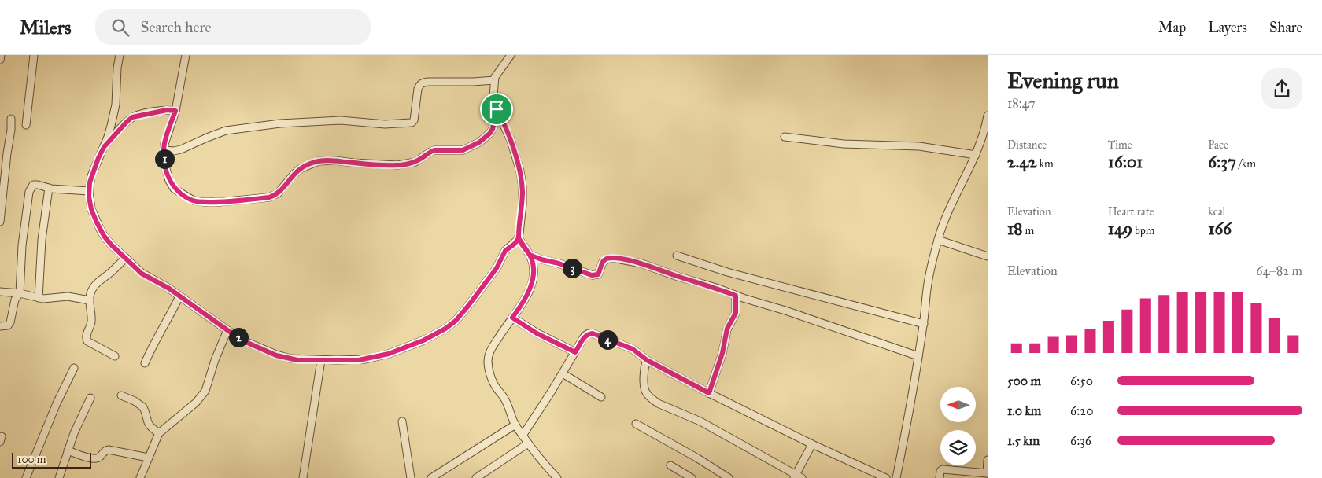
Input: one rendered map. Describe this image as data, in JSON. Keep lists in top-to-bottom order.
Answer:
{
  "scale_bar": "100 m",
  "north": "left",
  "page": {
    "header": "Milers",
    "search": "Search here",
    "nav": ["Map", "Layers", "Share"],
    "heading": ["Evening run", "18:47"],
    "stats": [
      ["Distance", "2.42 km"],
      ["Time", "16:01"],
      ["Pace", "6:37 /km"],
      ["Elevation", "18 m"],
      ["Heart rate", "149 bpm"],
      ["kcal", "166"]
    ],
    "pins": [
      "1",
      "3",
      "2",
      "4"
    ],
    "chart": ["Elevation", "64–82 m"],
    "list": [
      {
        "name": "500 m",
        "note": "6:50"
      },
      {
        "name": "1.0 km",
        "note": "6:20"
      },
      {
        "name": "1.5 km",
        "note": "6:36"
      }
    ],
    "scale": "100 m"
  }
}
